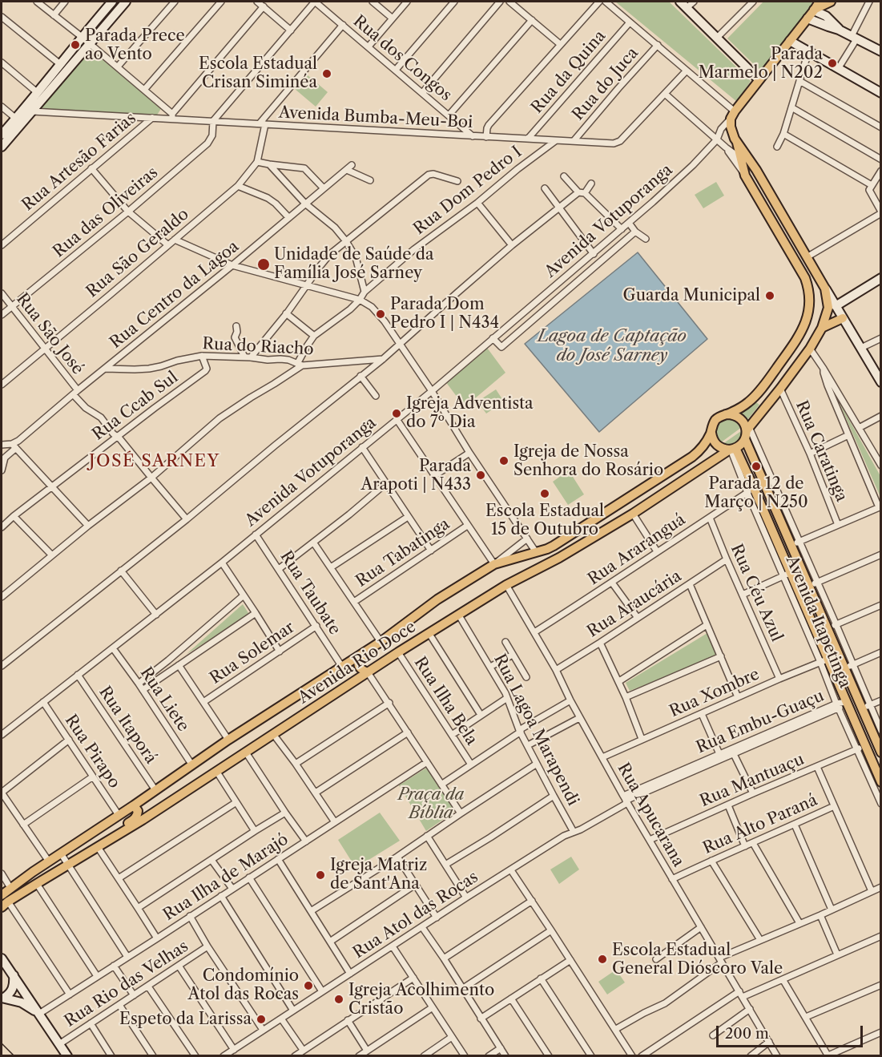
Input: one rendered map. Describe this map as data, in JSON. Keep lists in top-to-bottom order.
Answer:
{
  "streets": {
    "main road": ["Avenida Itapetinga", "Avenida Rio Doce"],
    "street": [
      "Rua dos Congos",
      "Rua da Quina",
      "Rua do Juca",
      "Avenida Bumba-Meu-Boi",
      "Rua Artesão Farias",
      "Rua Dom Pedro I",
      "Rua das Oliveiras",
      "Avenida Votuporanga",
      "Rua São Geraldo",
      "Rua Centro da Lagoa",
      "Rua São José",
      "Rua do Riacho",
      "Rua Ccab Sul",
      "Rua Caratinga",
      "Rua Araranguá",
      "Rua Tabatinga",
      "Rua Taubate",
      "Rua Céu Azul",
      "Rua Araucária",
      "Rua Solemar",
      "Rua Xombre",
      "Rua Liete",
      "Rua Ilha Bela",
      "Rua Embu-Guaçu",
      "Rua Itaporá",
      "Rua Lagoa Marapendi",
      "Rua Pirapo",
      "Rua Mantuaçu",
      "Rua Apucarana",
      "Rua Alto Paraná",
      "Rua Ilha de Marajó",
      "Rua Atol das Rocas",
      "Rua Rio das Velhas"
    ]
  },
  "crossings": [
    ["Rua dos Congos", "Avenida Bumba-Meu-Boi"],
    ["Rua da Quina", "Avenida Bumba-Meu-Boi"],
    ["Rua do Juca", "Avenida Bumba-Meu-Boi"],
    ["Avenida Bumba-Meu-Boi", "Rua Artesão Farias"],
    ["Avenida Bumba-Meu-Boi", "Rua Dom Pedro I"],
    ["Avenida Bumba-Meu-Boi", "Rua das Oliveiras"],
    ["Avenida Bumba-Meu-Boi", "Rua São Geraldo"],
    ["Avenida Bumba-Meu-Boi", "Avenida Rio Doce"],
    ["Rua Dom Pedro I", "Rua São José"],
    ["Rua Dom Pedro I", "Rua do Riacho"],
    ["Rua das Oliveiras", "Rua São José"],
    ["Avenida Votuporanga", "Rua Taubate"],
    ["Avenida Votuporanga", "Avenida Rio Doce"],
    ["Avenida Votuporanga", "Rua Liete"],
    ["Avenida Votuporanga", "Rua Itaporá"],
    ["Avenida Votuporanga", "Rua Pirapo"],
    ["Rua São Geraldo", "Rua São José"],
    ["Rua Centro da Lagoa", "Rua São José"],
    ["Rua Centro da Lagoa", "Rua do Riacho"],
    ["Rua São José", "Rua Ccab Sul"],
    ["Rua do Riacho", "Rua Ccab Sul"],
    ["Rua Caratinga", "Avenida Rio Doce"],
    ["Rua Araranguá", "Rua Céu Azul"],
    ["Rua Araranguá", "Avenida Itapetinga"],
    ["Rua Araranguá", "Rua Apucarana"],
    ["Rua Taubate", "Rua Solemar"],
    ["Rua Taubate", "Avenida Rio Doce"],
    ["Rua Céu Azul", "Rua Araucária"],
    ["Rua Céu Azul", "Rua Xombre"],
    ["Rua Araucária", "Rua Apucarana"],
    ["Avenida Itapetinga", "Avenida Rio Doce"],
    ["Avenida Itapetinga", "Rua Xombre"],
    ["Avenida Itapetinga", "Rua Embu-Guaçu"],
    ["Avenida Itapetinga", "Rua Mantuaçu"],
    ["Avenida Rio Doce", "Rua Liete"],
    ["Avenida Rio Doce", "Rua Ilha Bela"],
    ["Avenida Rio Doce", "Rua Itaporá"],
    ["Avenida Rio Doce", "Rua Lagoa Marapendi"],
    ["Avenida Rio Doce", "Rua Pirapo"],
    ["Avenida Rio Doce", "Rua Apucarana"],
    ["Rua Xombre", "Rua Apucarana"],
    ["Rua Embu-Guaçu", "Rua Apucarana"],
    ["Rua Embu-Guaçu", "Rua Atol das Rocas"],
    ["Rua Lagoa Marapendi", "Rua Atol das Rocas"],
    ["Rua Mantuaçu", "Rua Apucarana"],
    ["Rua Apucarana", "Rua Alto Paraná"],
    ["Rua Apucarana", "Rua Atol das Rocas"]
  ],
  "districts": ["JOSÉ SARNEY"],
  "water": ["Lagoa de Captação do José Sarney"],
  "parks": ["Praça da Bíblia"],
  "places": [
    "Parada Prece ao Vento",
    "Parada Marmelo | N202",
    "Escola Estadual Crisan Siminéa",
    "Unidade de Saúde da Família José Sarney",
    "Guarda Municipal",
    "Parada Dom Pedro I | N434",
    "Igreja Adventista do 7º Dia",
    "Igreja de Nossa Senhora do Rosário",
    "Parada 12 de Março | N250",
    "Parada Arapoti | N433",
    "Escola Estadual 15 de Outubro",
    "Igreja Matriz de Sant'Ana",
    "Escola Estadual General Dióscoro Vale",
    "Condomínio Atol das Rocas",
    "Igreja Acolhimento Cristão",
    "Espeto da Larissa"
  ],
  "scale_bar": "200 m"
}
